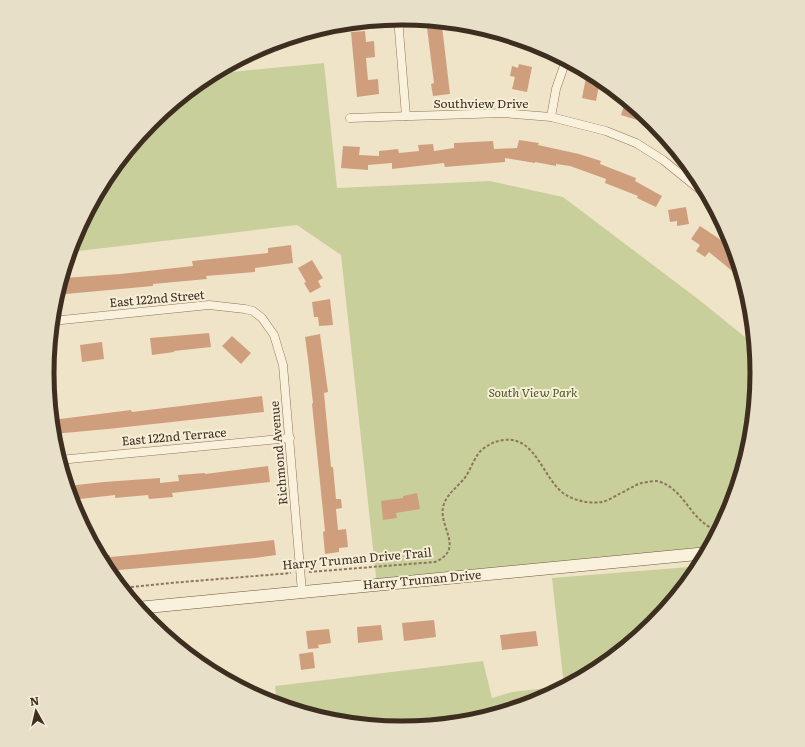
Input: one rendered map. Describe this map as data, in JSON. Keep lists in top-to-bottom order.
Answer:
{
  "streets": {
    "main road": ["Harry Truman Drive"],
    "street": [
      "Southview Drive",
      "East 122nd Street",
      "East 122nd Terrace",
      "Richmond Avenue"
    ],
    "path": ["Harry Truman Drive Trail"]
  },
  "crossings": [
    ["East 122nd Street", "Richmond Avenue"],
    ["East 122nd Terrace", "Richmond Avenue"],
    ["Richmond Avenue", "Harry Truman Drive Trail"],
    ["Richmond Avenue", "Harry Truman Drive"]
  ],
  "parks": ["South View Park"],
  "north": "top"
}
